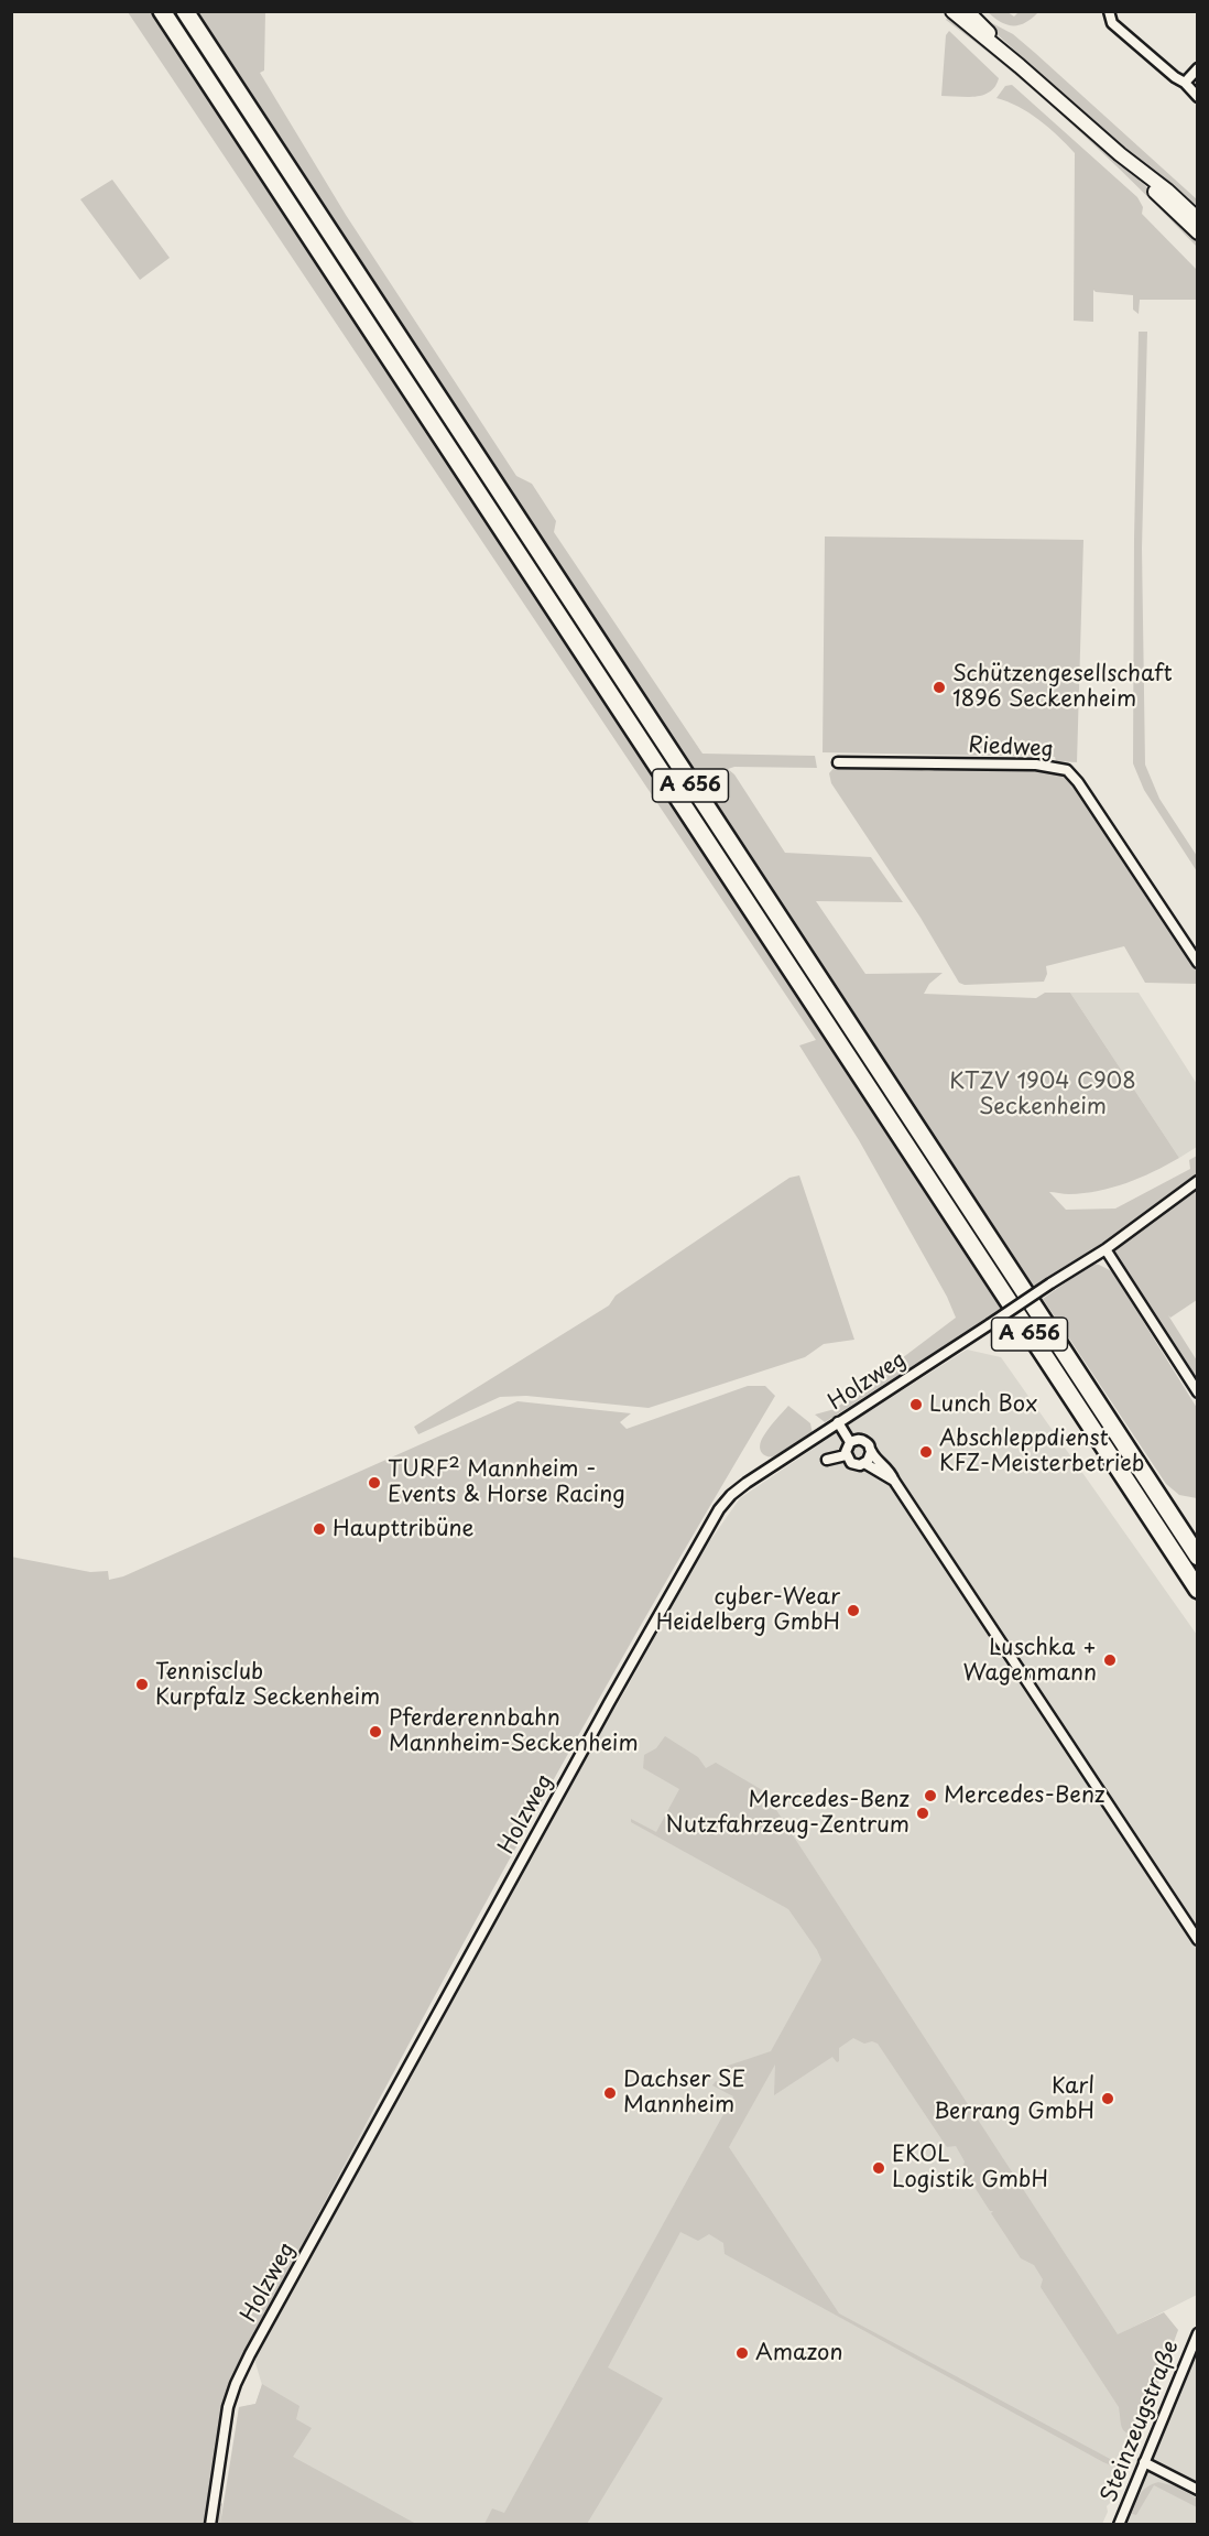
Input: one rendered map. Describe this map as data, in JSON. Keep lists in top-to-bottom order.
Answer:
{
  "streets": {
    "highway": ["A 656"],
    "street": ["Riedweg", "Holzweg", "Steinzeugstraße"]
  },
  "parks": ["KTZV 1904 C908 Seckenheim"],
  "places": [
    "Schützengesellschaft 1896 Seckenheim",
    "Lunch Box",
    "Abschleppdienst KFZ-Meisterbetrieb",
    "TURF² Mannheim - Events & Horse Racing",
    "Haupttribüne",
    "cyber-Wear Heidelberg GmbH",
    "Luschka + Wagenmann",
    "Tennisclub Kurpfalz Seckenheim",
    "Pferderennbahn Mannheim-Seckenheim",
    "Mercedes-Benz",
    "Mercedes-Benz Nutzfahrzeug-Zentrum",
    "Dachser SE Mannheim",
    "Karl Berrang GmbH",
    "EKOL Logistik GmbH",
    "Amazon"
  ]
}
